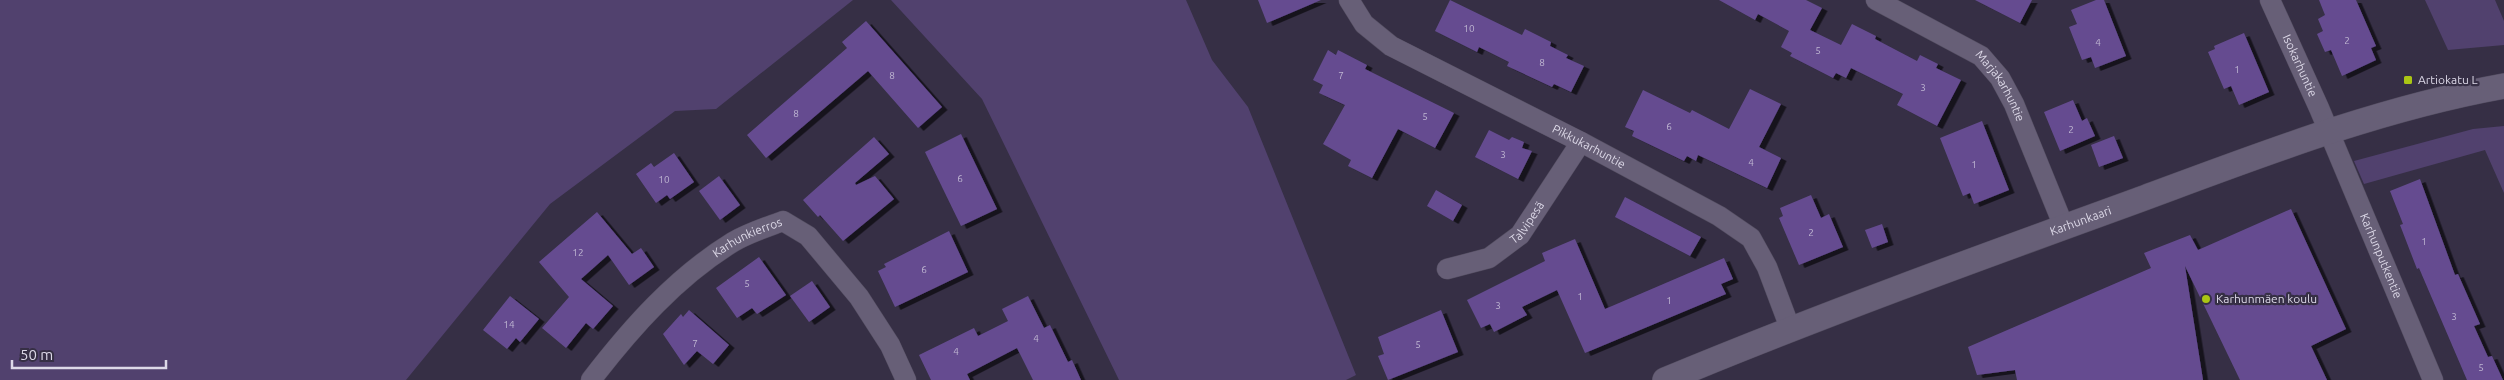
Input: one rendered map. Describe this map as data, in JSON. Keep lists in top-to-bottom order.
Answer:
{
  "streets": {
    "street": [
      "Isokarhuntie",
      "Marjakarhuntie",
      "Pikkukarhuntie",
      "Talvipesä",
      "Karhunkaari",
      "Karhunkierros",
      "Karhunputkentie"
    ]
  },
  "crossings": [
    ["Isokarhuntie", "Karhunkaari"],
    ["Isokarhuntie", "Karhunputkentie"],
    ["Marjakarhuntie", "Karhunkaari"],
    ["Pikkukarhuntie", "Talvipesä"],
    ["Pikkukarhuntie", "Karhunkaari"],
    ["Karhunkaari", "Karhunputkentie"]
  ],
  "places": {
    "transit": ["Artiokatu L"],
    "other": ["Karhunmäen koulu"]
  },
  "house_numbers": [
    "10",
    "2",
    "4",
    "5",
    "8",
    "1",
    "8",
    "7",
    "3",
    "8",
    "5",
    "6",
    "2",
    "3",
    "4",
    "1",
    "6",
    "10",
    "2",
    "1",
    "12",
    "6",
    "5",
    "1",
    "1",
    "3",
    "3",
    "14",
    "4",
    "7",
    "5",
    "4",
    "5"
  ],
  "scale_bar": "50 m"
}
